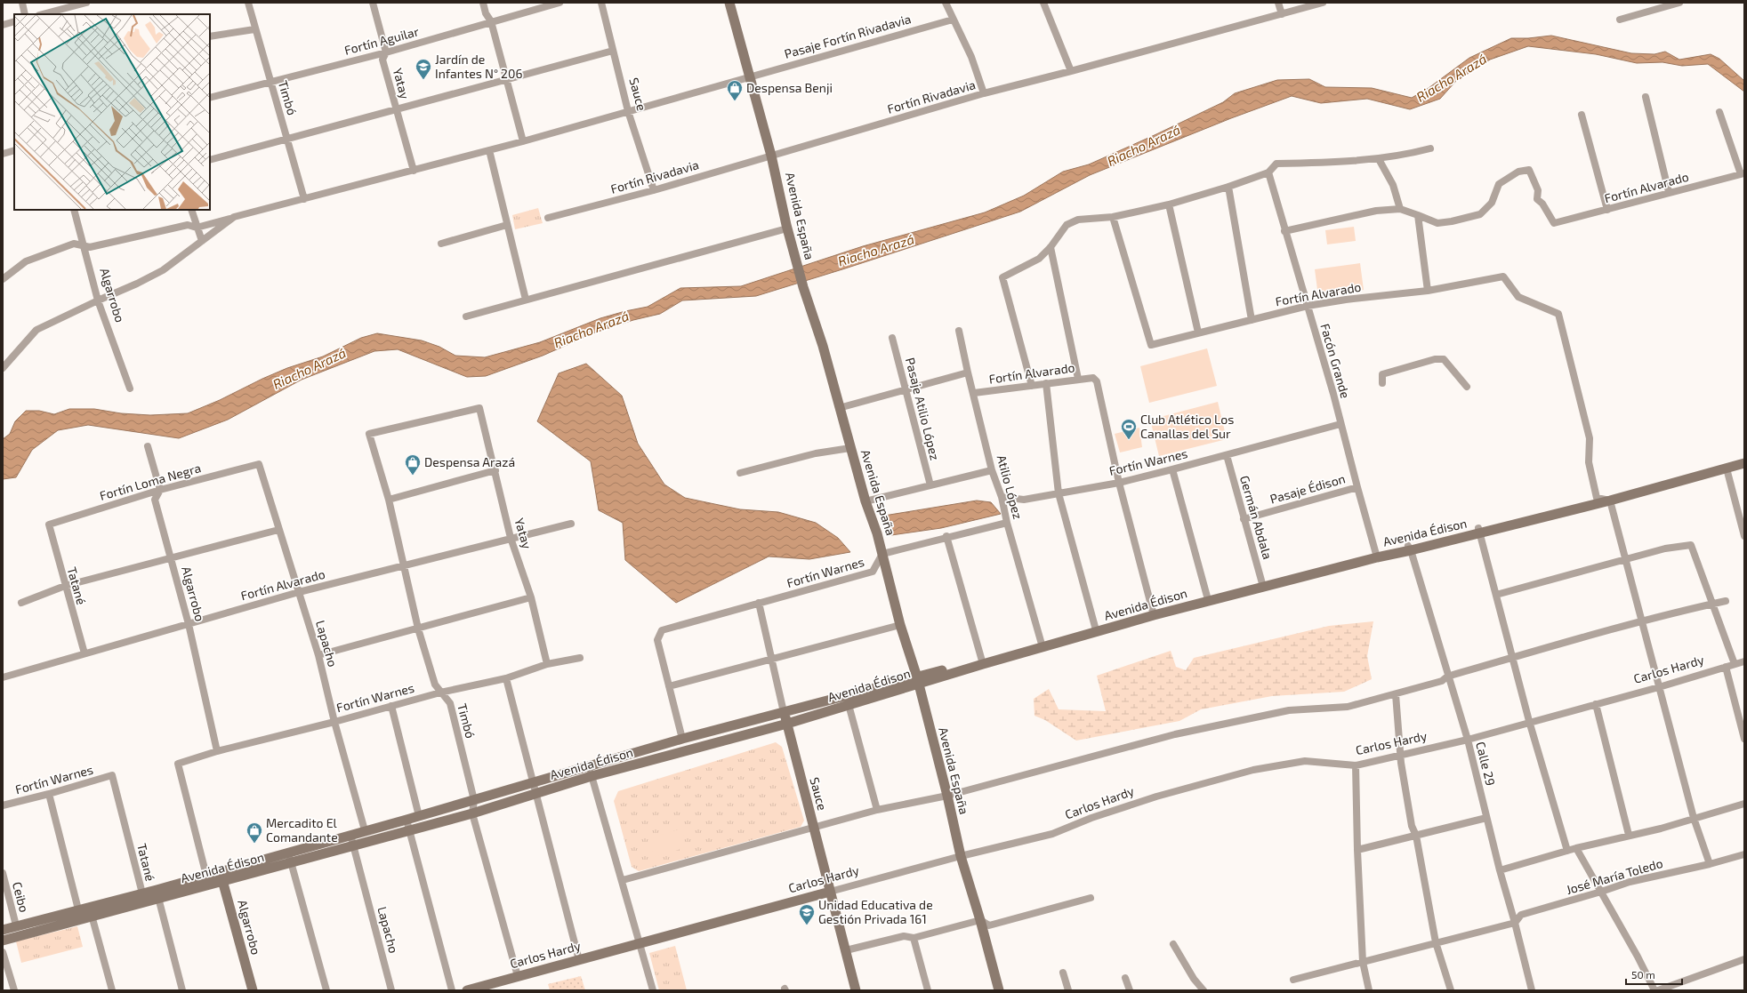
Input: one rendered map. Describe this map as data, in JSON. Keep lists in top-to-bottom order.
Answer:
{
  "streets": {
    "main road": [
      "Sauce",
      "Avenida España",
      "Algarrobo",
      "Avenida Édison",
      "Carlos Hardy"
    ],
    "street": [
      "Pasaje Fortín Rivadavia",
      "Fortín Aguilar",
      "Yatay",
      "Fortín Rivadavia",
      "Timbó",
      "Fortín Alvarado",
      "Facón Grande",
      "Pasaje Atilio López",
      "Fortín Warnes",
      "Fortín Loma Negra",
      "Atilio López",
      "Pasaje Édison",
      "Germán Abdala",
      "Tatané",
      "Lapacho",
      "Calle 29",
      "José María Toledo",
      "Ceibo"
    ]
  },
  "crossings": [
    ["Pasaje Fortín Rivadavia", "Yatay"],
    ["Pasaje Fortín Rivadavia", "Sauce"],
    ["Pasaje Fortín Rivadavia", "Timbó"],
    ["Pasaje Fortín Rivadavia", "Avenida España"],
    ["Pasaje Fortín Rivadavia", "Algarrobo"],
    ["Fortín Aguilar", "Yatay"],
    ["Fortín Aguilar", "Timbó"],
    ["Yatay", "Timbó"],
    ["Yatay", "Fortín Alvarado"],
    ["Yatay", "Fortín Warnes"],
    ["Sauce", "Fortín Rivadavia"],
    ["Sauce", "Fortín Warnes"],
    ["Sauce", "Avenida Édison"],
    ["Sauce", "Carlos Hardy"],
    ["Fortín Rivadavia", "Avenida España"],
    ["Timbó", "Fortín Alvarado"],
    ["Timbó", "Fortín Warnes"],
    ["Timbó", "Avenida Édison"],
    ["Timbó", "Carlos Hardy"],
    ["Fortín Alvarado", "Algarrobo"],
    ["Fortín Alvarado", "Facón Grande"],
    ["Fortín Alvarado", "Fortín Warnes"],
    ["Fortín Alvarado", "Atilio López"],
    ["Fortín Alvarado", "Avenida Édison"],
    ["Fortín Alvarado", "Tatané"],
    ["Fortín Alvarado", "Lapacho"],
    ["Avenida España", "Fortín Warnes"],
    ["Avenida España", "Avenida Édison"],
    ["Avenida España", "Carlos Hardy"],
    ["Algarrobo", "Fortín Warnes"],
    ["Algarrobo", "Fortín Loma Negra"],
    ["Algarrobo", "Avenida Édison"],
    ["Facón Grande", "Fortín Warnes"],
    ["Facón Grande", "Pasaje Édison"],
    ["Facón Grande", "Avenida Édison"],
    ["Fortín Warnes", "Atilio López"],
    ["Fortín Warnes", "Germán Abdala"],
    ["Fortín Warnes", "Avenida Édison"],
    ["Fortín Warnes", "Tatané"],
    ["Fortín Warnes", "Lapacho"],
    ["Fortín Loma Negra", "Tatané"],
    ["Fortín Loma Negra", "Lapacho"],
    ["Atilio López", "Avenida Édison"],
    ["Pasaje Édison", "Germán Abdala"],
    ["Germán Abdala", "Avenida Édison"],
    ["Avenida Édison", "Tatané"],
    ["Avenida Édison", "Lapacho"],
    ["Avenida Édison", "Calle 29"],
    ["Avenida Édison", "Ceibo"],
    ["Carlos Hardy", "Calle 29"],
    ["Calle 29", "José María Toledo"]
  ],
  "water": ["Riacho Arazá"],
  "places": {
    "school or university": ["Jardín de Infantes N° 206", "Unidad Educativa de Gestión Privada 161"],
    "shop": ["Despensa Benji", "Despensa Arazá", "Mercadito El Comandante"],
    "sports": ["Club Atlético Los Canallas del Sur"]
  },
  "scale_bar": "50 m"
}
